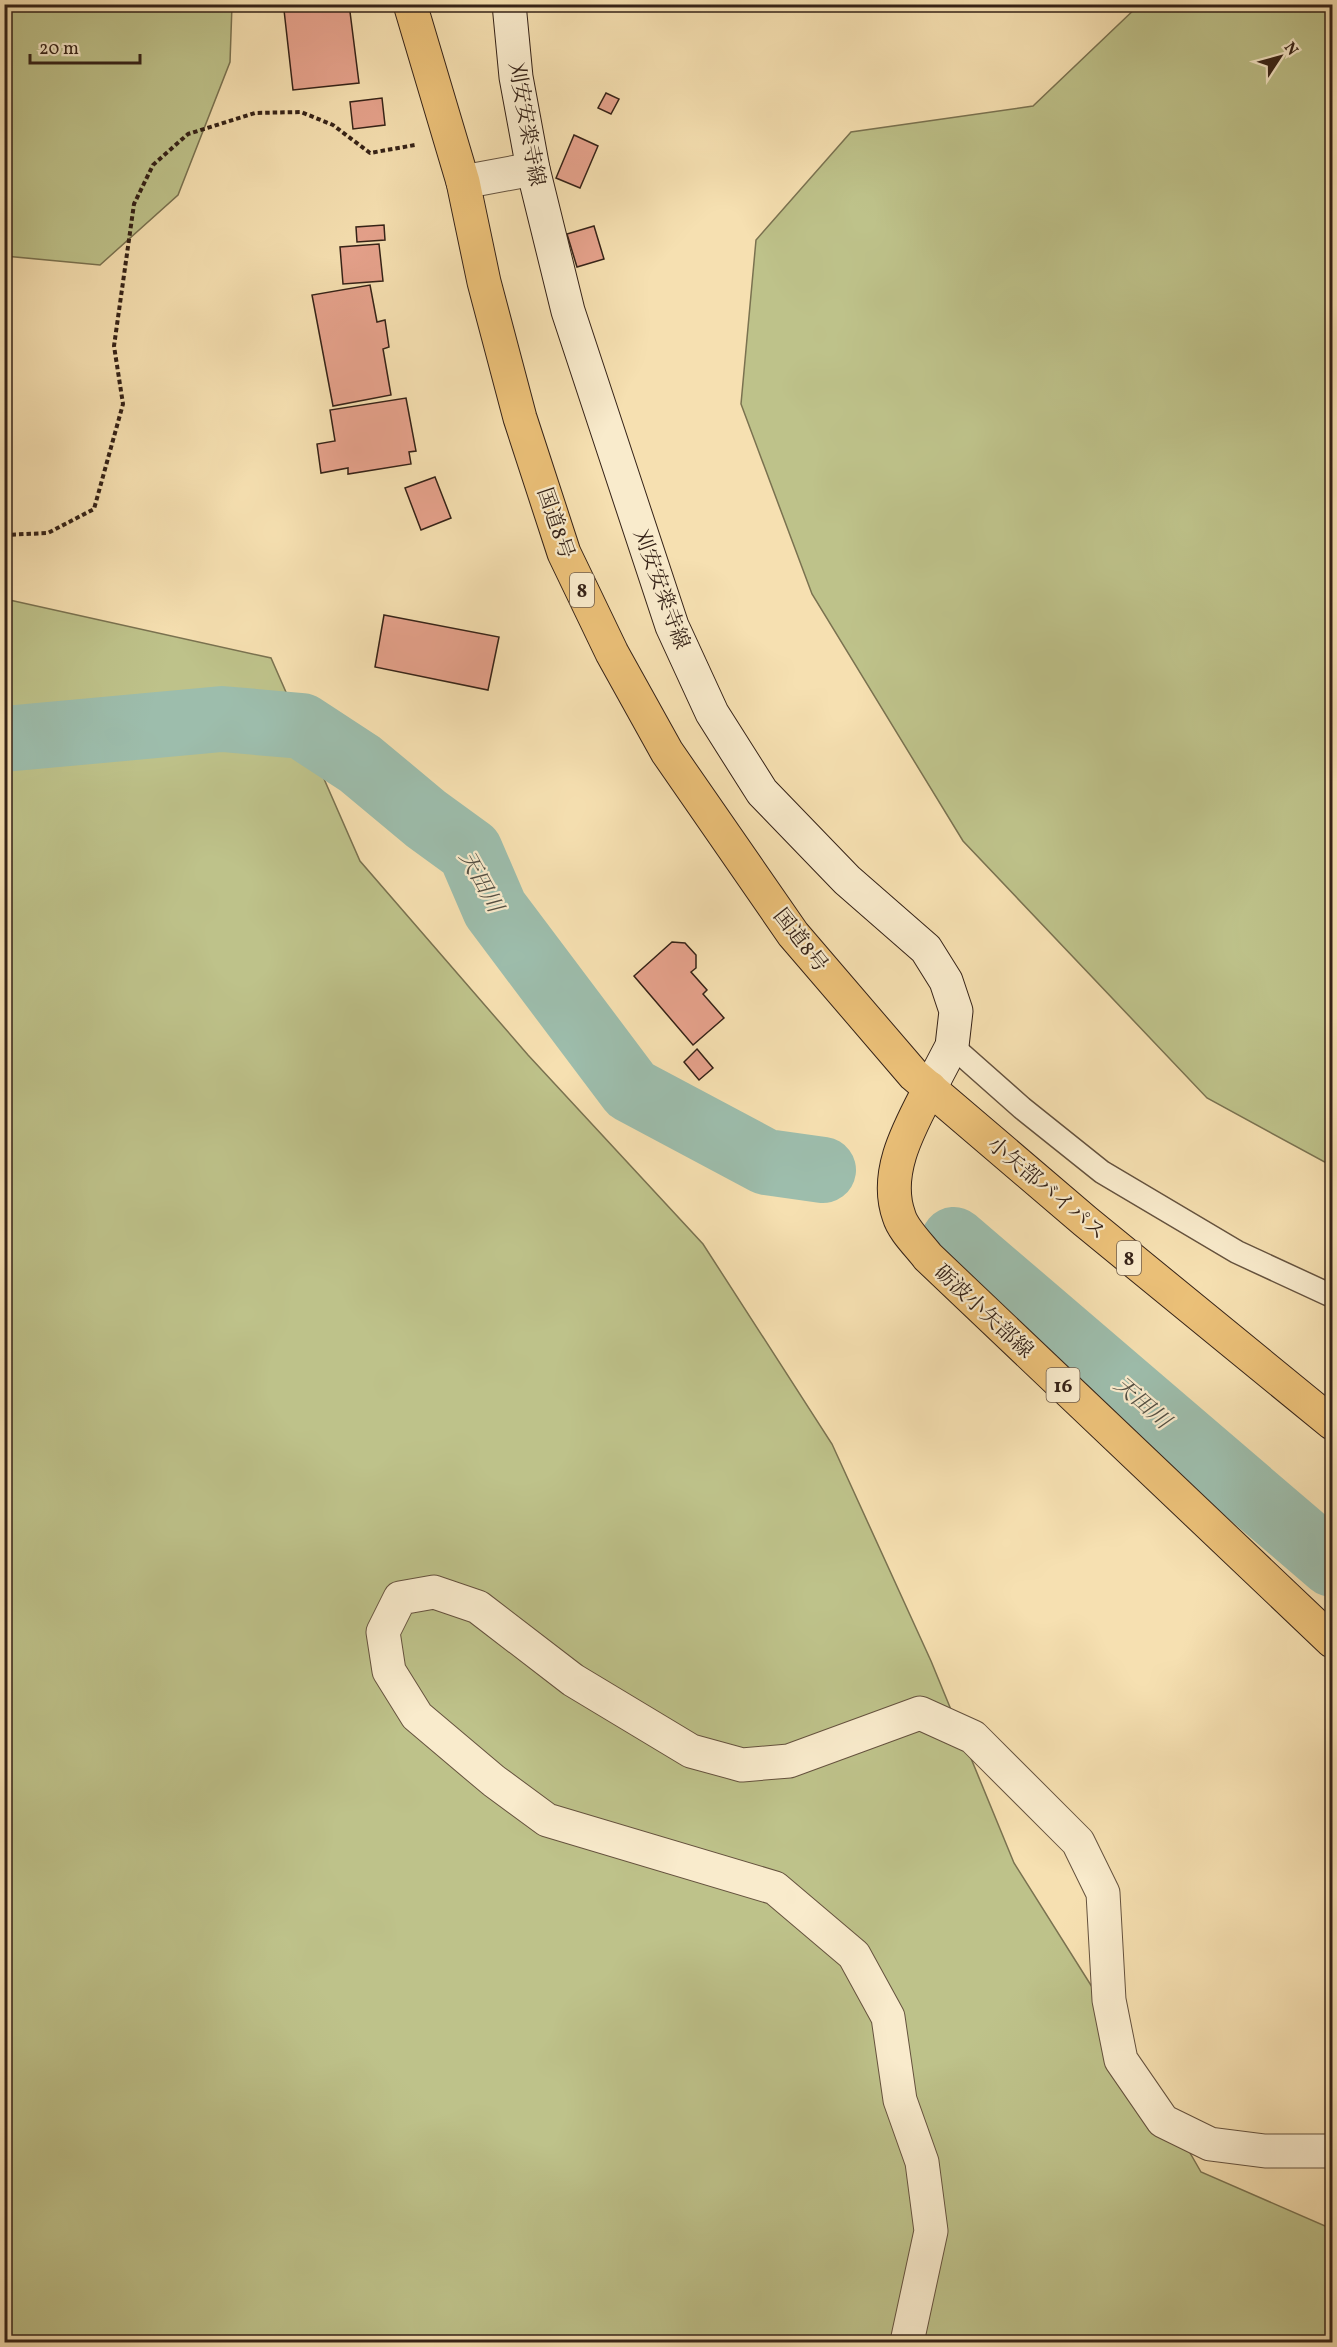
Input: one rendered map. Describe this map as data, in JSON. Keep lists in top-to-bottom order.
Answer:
{
  "streets": {
    "main road": [
      "国道8号",
      "8",
      "小矢部バイパス",
      "砺波小矢部線",
      "16"
    ],
    "street": ["刈安安楽寺線"]
  },
  "crossings": [
    ["刈安安楽寺線", "国道8号"],
    ["刈安安楽寺線", "小矢部バイパス"],
    ["刈安安楽寺線", "砺波小矢部線"],
    ["国道8号", "小矢部バイパス"],
    ["国道8号", "砺波小矢部線"],
    ["小矢部バイパス", "砺波小矢部線"]
  ],
  "water": ["天田川"],
  "scale_bar": "20 m",
  "north": "top right"
}
